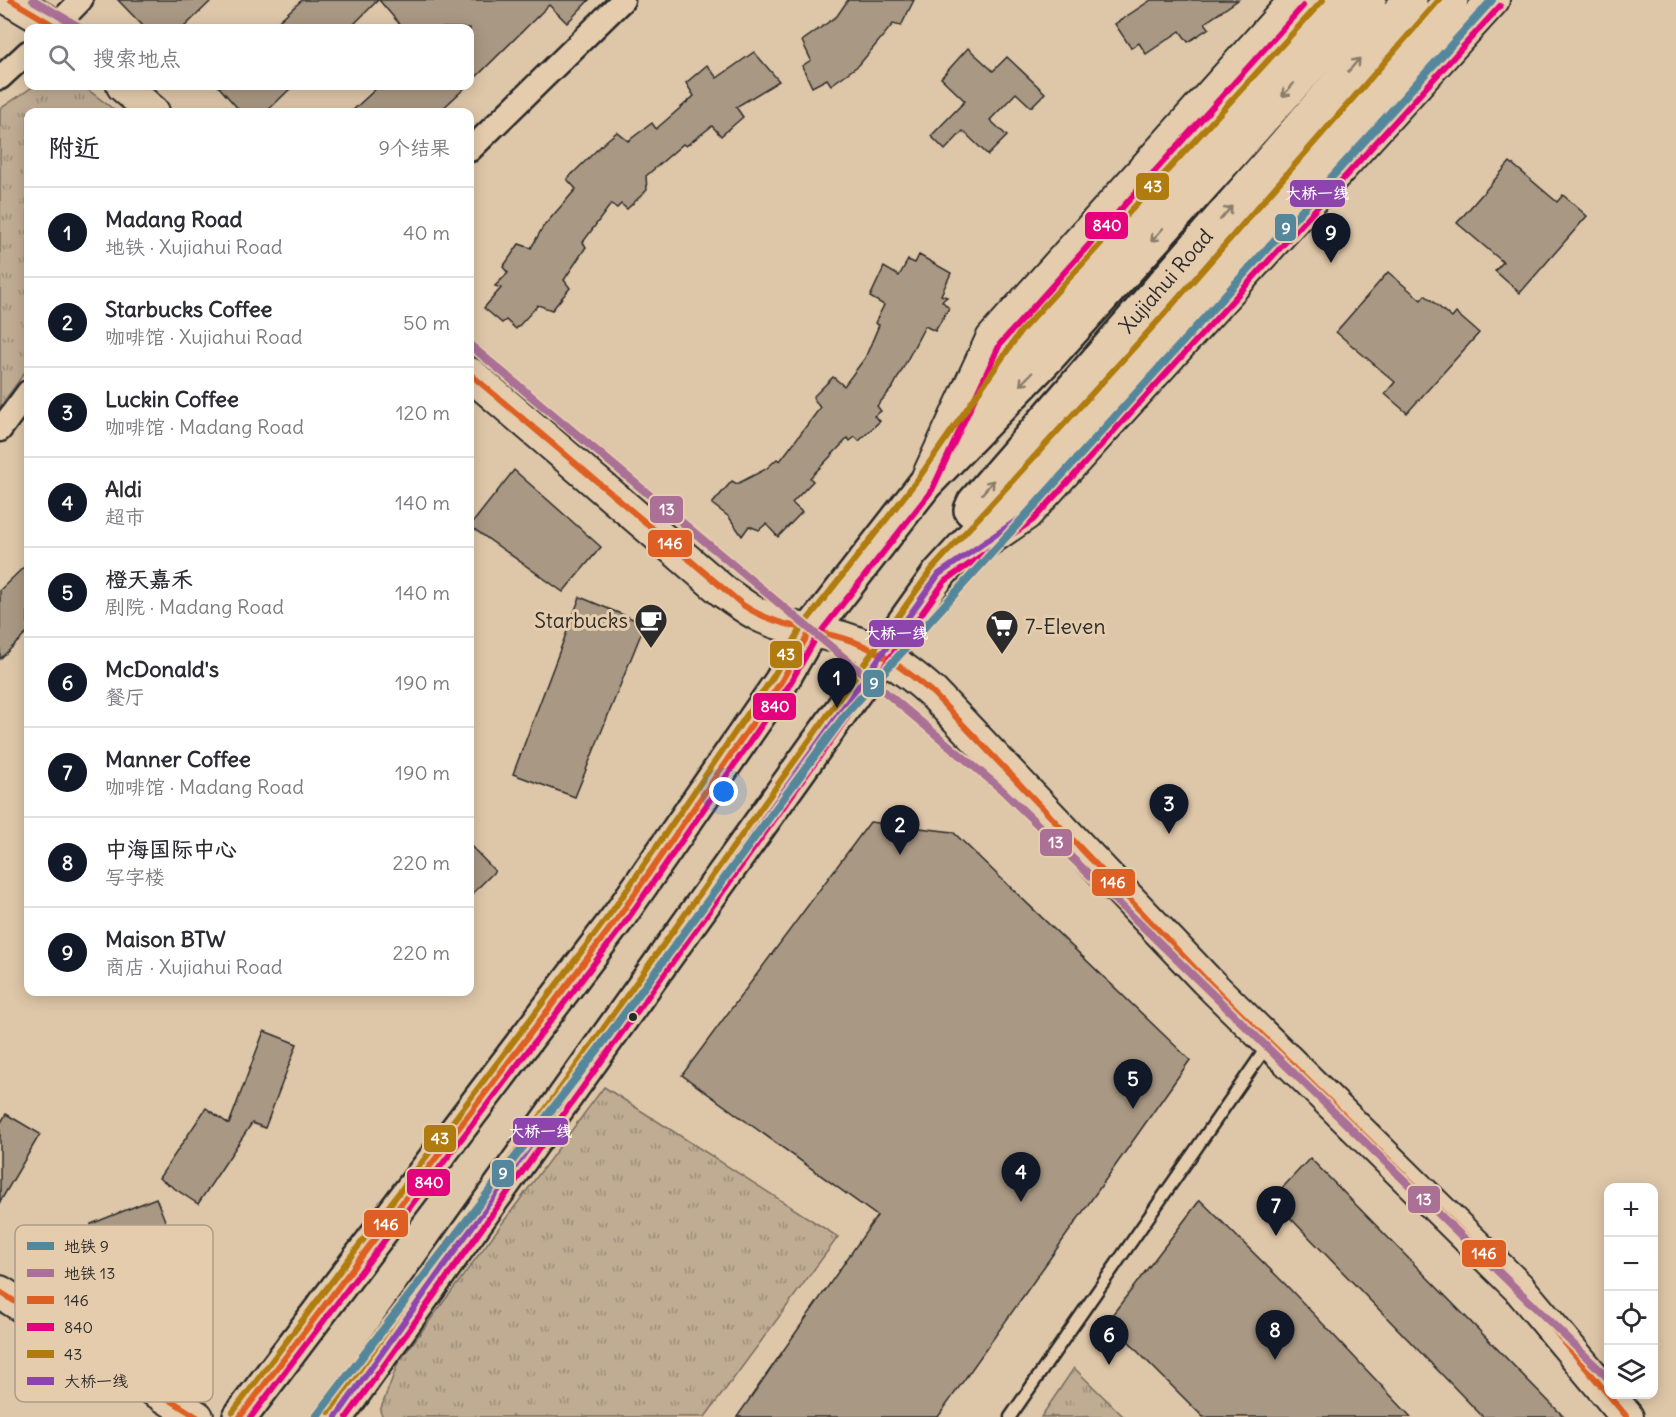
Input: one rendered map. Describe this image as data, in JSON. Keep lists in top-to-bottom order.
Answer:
{
  "streets": {
    "main road": ["Xujiahui Road"]
  },
  "places": {
    "cafe": ["Starbucks"],
    "supermarket": ["7-Eleven"]
  },
  "lines": [
    "metro line 9",
    "metro line 13",
    "transit line 146",
    "transit line 43",
    "transit line 大桥一线",
    "transit line 840"
  ],
  "legend": [
    "地铁 9",
    "地铁 13",
    "146",
    "840",
    "43",
    "大桥一线"
  ],
  "page": {
    "search": "搜索地点",
    "heading": ["附近", "9个结果"],
    "list": [
      {
        "mark": "1",
        "name": "Madang Road",
        "note": "地铁 · Xujiahui Road",
        "value": "40 m"
      },
      {
        "mark": "2",
        "name": "Starbucks Coffee",
        "note": "咖啡馆 · Xujiahui Road",
        "value": "50 m"
      },
      {
        "mark": "3",
        "name": "Luckin Coffee",
        "note": "咖啡馆 · Madang Road",
        "value": "120 m"
      },
      {
        "mark": "4",
        "name": "Aldi",
        "note": "超市",
        "value": "140 m"
      },
      {
        "mark": "5",
        "name": "橙天嘉禾",
        "note": "剧院 · Madang Road",
        "value": "140 m"
      },
      {
        "mark": "6",
        "name": "McDonald's",
        "note": "餐厅",
        "value": "190 m"
      },
      {
        "mark": "7",
        "name": "Manner Coffee",
        "note": "咖啡馆 · Madang Road",
        "value": "190 m"
      },
      {
        "mark": "8",
        "name": "中海国际中心",
        "note": "写字楼",
        "value": "220 m"
      },
      {
        "mark": "9",
        "name": "Maison BTW",
        "note": "商店 · Xujiahui Road",
        "value": "220 m"
      }
    ],
    "pins": [
      "9",
      "1",
      "3",
      "2",
      "5",
      "4",
      "7",
      "8",
      "6"
    ],
    "map_buttons": ["+", "−"]
  }
}
